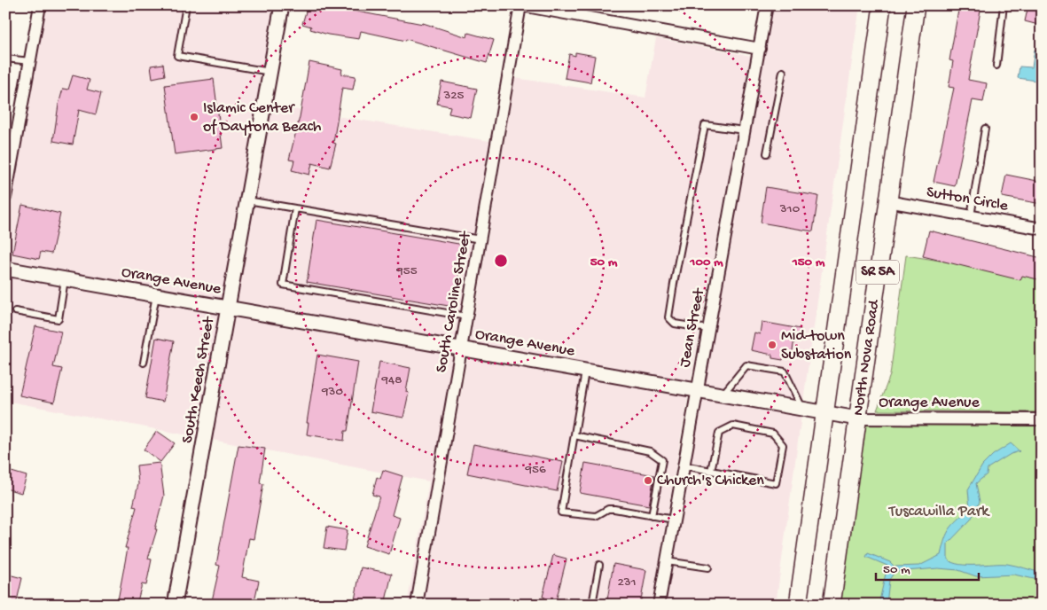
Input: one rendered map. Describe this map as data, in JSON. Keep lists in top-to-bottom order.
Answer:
{
  "streets": {
    "main road": ["SR 5A", "North Nova Road"],
    "street": [
      "Sutton Circle",
      "Orange Avenue",
      "South Caroline Street",
      "Jean Street",
      "South Keech Street"
    ]
  },
  "crossings": [
    ["Sutton Circle", "North Nova Road"],
    ["SR 5A", "Orange Avenue"],
    ["Orange Avenue", "South Caroline Street"],
    ["Orange Avenue", "Jean Street"],
    ["Orange Avenue", "North Nova Road"],
    ["Orange Avenue", "South Keech Street"]
  ],
  "parks": ["Tuscawilla Park"],
  "places": ["Islamic Center of Daytona Beach", "Mid-town Substation", "Church's Chicken"],
  "house_numbers": [
    "325",
    "310",
    "955",
    "948",
    "930",
    "956",
    "231"
  ],
  "scale_bar": "50 m",
  "rings": ["50 m", "100 m", "150 m"]
}
